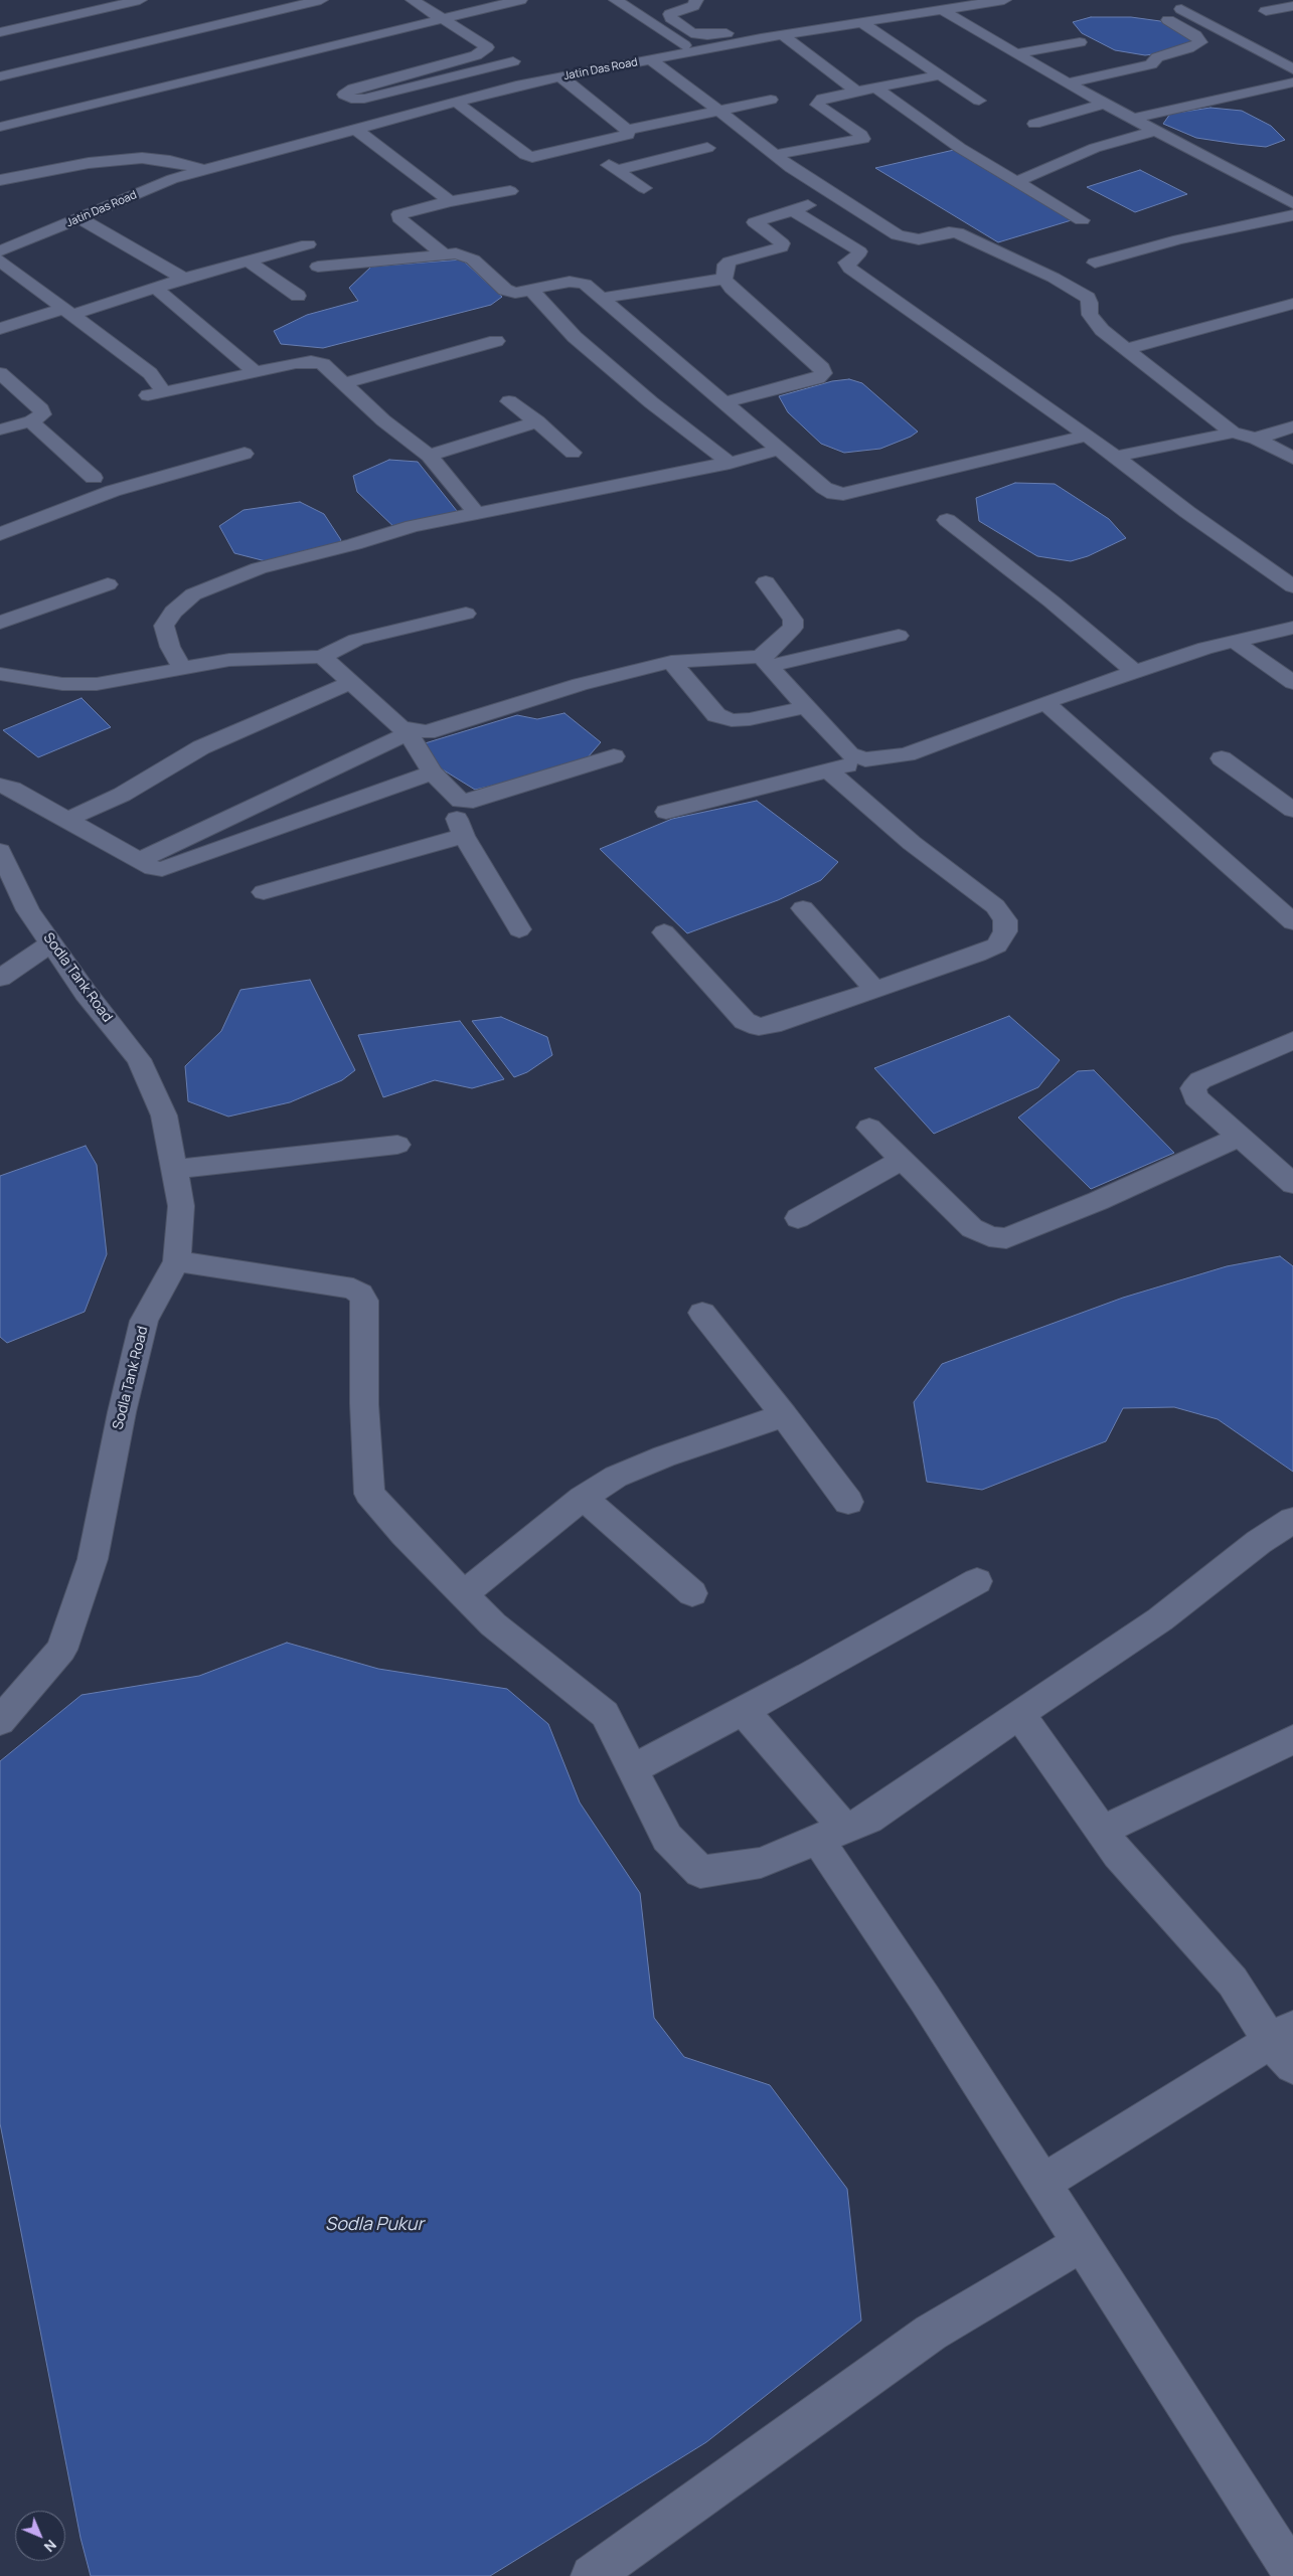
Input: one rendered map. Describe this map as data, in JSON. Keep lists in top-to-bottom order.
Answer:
{
  "streets": {
    "street": ["Jatin Das Road", "Sodla Tank Road"]
  },
  "water": ["Sodla Pukur"],
  "north": "bottom right"
}
